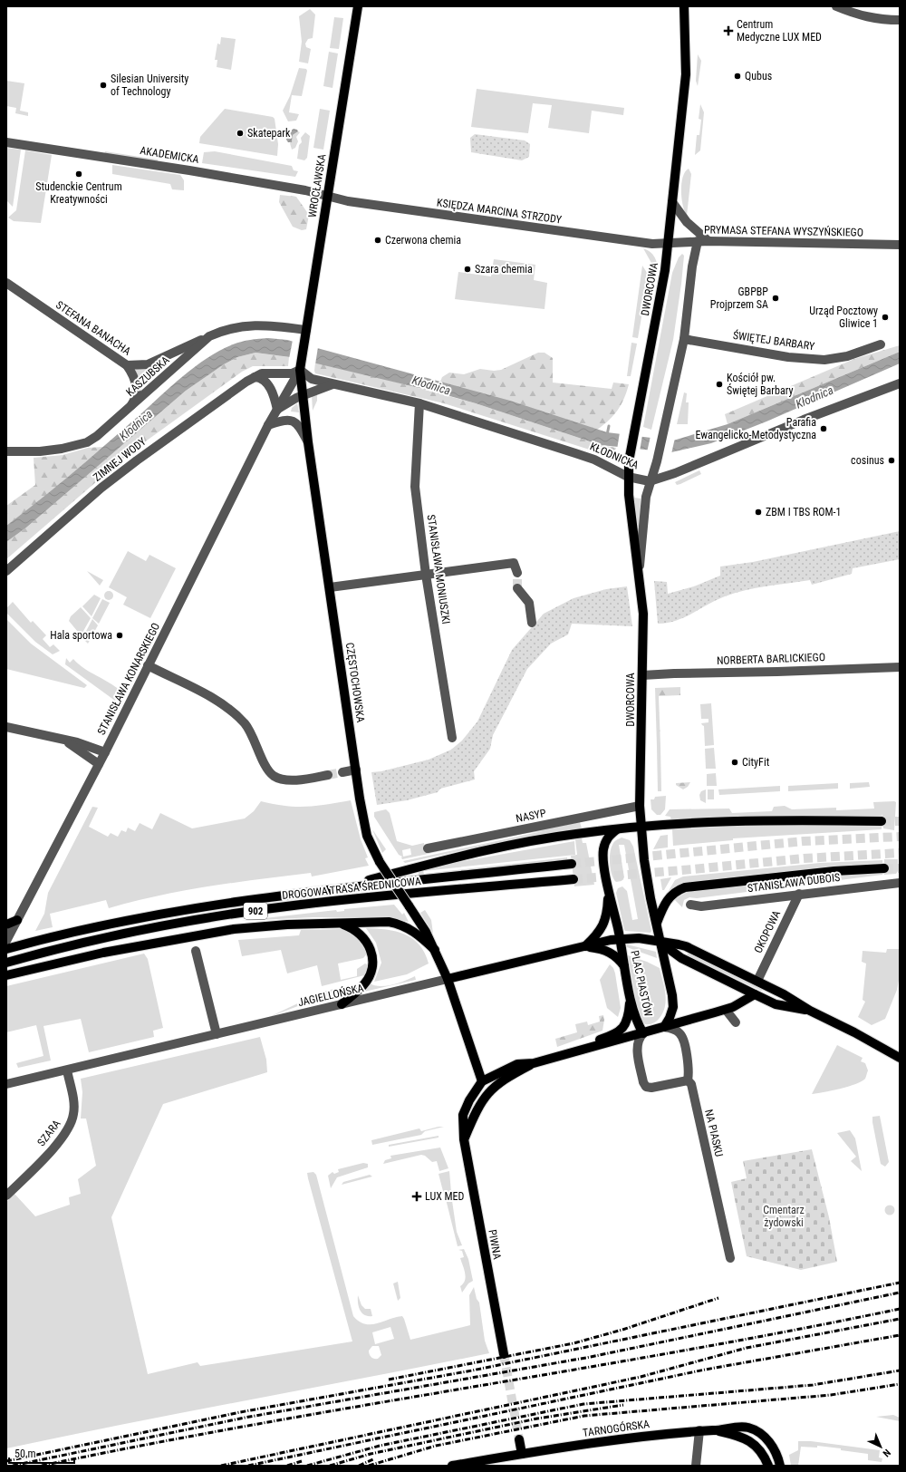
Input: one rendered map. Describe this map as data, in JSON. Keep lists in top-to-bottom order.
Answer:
{
  "streets": {
    "main road": [
      "WROCŁAWSKA",
      "DWORCOWA",
      "CZĘSTOCHOWSKA",
      "DROGOWA TRASA ŚREDNICOWA",
      "902",
      "PLAC PIASTÓW",
      "JAGIELLOŃSKA",
      "PIWNA",
      "TARNOGÓRSKA"
    ],
    "street": [
      "AKADEMICKA",
      "KSIĘDZA MARCINA STRZODY",
      "PRYMASA STEFANA WYSZYŃSKIEGO",
      "STEFANA BANACHA",
      "ŚWIĘTEJ BARBARY",
      "KASZUBSKA",
      "KŁODNICKA",
      "ZIMNEJ WODY",
      "STANISŁAWA MONIUSZKI",
      "NORBERTA BARLICKIEGO",
      "STANISŁAWA KONARSKIEGO",
      "NASYP",
      "STANISŁAWA DUBOIS",
      "OKOPOWA",
      "SZARA",
      "NA PIASKU"
    ]
  },
  "crossings": [
    ["AKADEMICKA", "WROCŁAWSKA"],
    ["AKADEMICKA", "KSIĘDZA MARCINA STRZODY"],
    ["WROCŁAWSKA", "KSIĘDZA MARCINA STRZODY"],
    ["WROCŁAWSKA", "KASZUBSKA"],
    ["WROCŁAWSKA", "KŁODNICKA"],
    ["WROCŁAWSKA", "ZIMNEJ WODY"],
    ["WROCŁAWSKA", "STANISŁAWA KONARSKIEGO"],
    ["WROCŁAWSKA", "CZĘSTOCHOWSKA"],
    ["KSIĘDZA MARCINA STRZODY", "PRYMASA STEFANA WYSZYŃSKIEGO"],
    ["KSIĘDZA MARCINA STRZODY", "DWORCOWA"],
    ["PRYMASA STEFANA WYSZYŃSKIEGO", "DWORCOWA"],
    ["DWORCOWA", "ŚWIĘTEJ BARBARY"],
    ["DWORCOWA", "KŁODNICKA"],
    ["DWORCOWA", "NORBERTA BARLICKIEGO"],
    ["DWORCOWA", "NASYP"],
    ["DWORCOWA", "PLAC PIASTÓW"],
    ["DWORCOWA", "JAGIELLOŃSKA"],
    ["STEFANA BANACHA", "KASZUBSKA"],
    ["KŁODNICKA", "ZIMNEJ WODY"],
    ["KŁODNICKA", "STANISŁAWA MONIUSZKI"],
    ["KŁODNICKA", "STANISŁAWA KONARSKIEGO"],
    ["KŁODNICKA", "CZĘSTOCHOWSKA"],
    ["ZIMNEJ WODY", "STANISŁAWA KONARSKIEGO"],
    ["ZIMNEJ WODY", "CZĘSTOCHOWSKA"],
    ["STANISŁAWA KONARSKIEGO", "CZĘSTOCHOWSKA"],
    ["CZĘSTOCHOWSKA", "JAGIELLOŃSKA"],
    ["CZĘSTOCHOWSKA", "PIWNA"],
    ["STANISŁAWA DUBOIS", "OKOPOWA"],
    ["OKOPOWA", "JAGIELLOŃSKA"],
    ["PLAC PIASTÓW", "JAGIELLOŃSKA"],
    ["PLAC PIASTÓW", "NA PIASKU"],
    ["JAGIELLOŃSKA", "SZARA"]
  ],
  "water": ["Kłodnica"],
  "parks": ["Cmentarz żydowski"],
  "places": {
    "health": ["Centrum Medyczne LUX MED", "LUX MED"],
    "other": [
      "Qubus",
      "Silesian University of Technology",
      "Skatepark",
      "Studenckie Centrum Kreatywności",
      "Czerwona chemia",
      "Szara chemia",
      "GBPBP Projprzem SA",
      "Urząd Pocztowy Gliwice 1",
      "Kościół pw. Świętej Barbary",
      "Parafia Ewangelicko-Metodystyczna",
      "cosinus",
      "ZBM I TBS ROM-1",
      "Hala sportowa",
      "CityFit"
    ]
  },
  "scale_bar": "50 m",
  "north": "bottom right"
}
